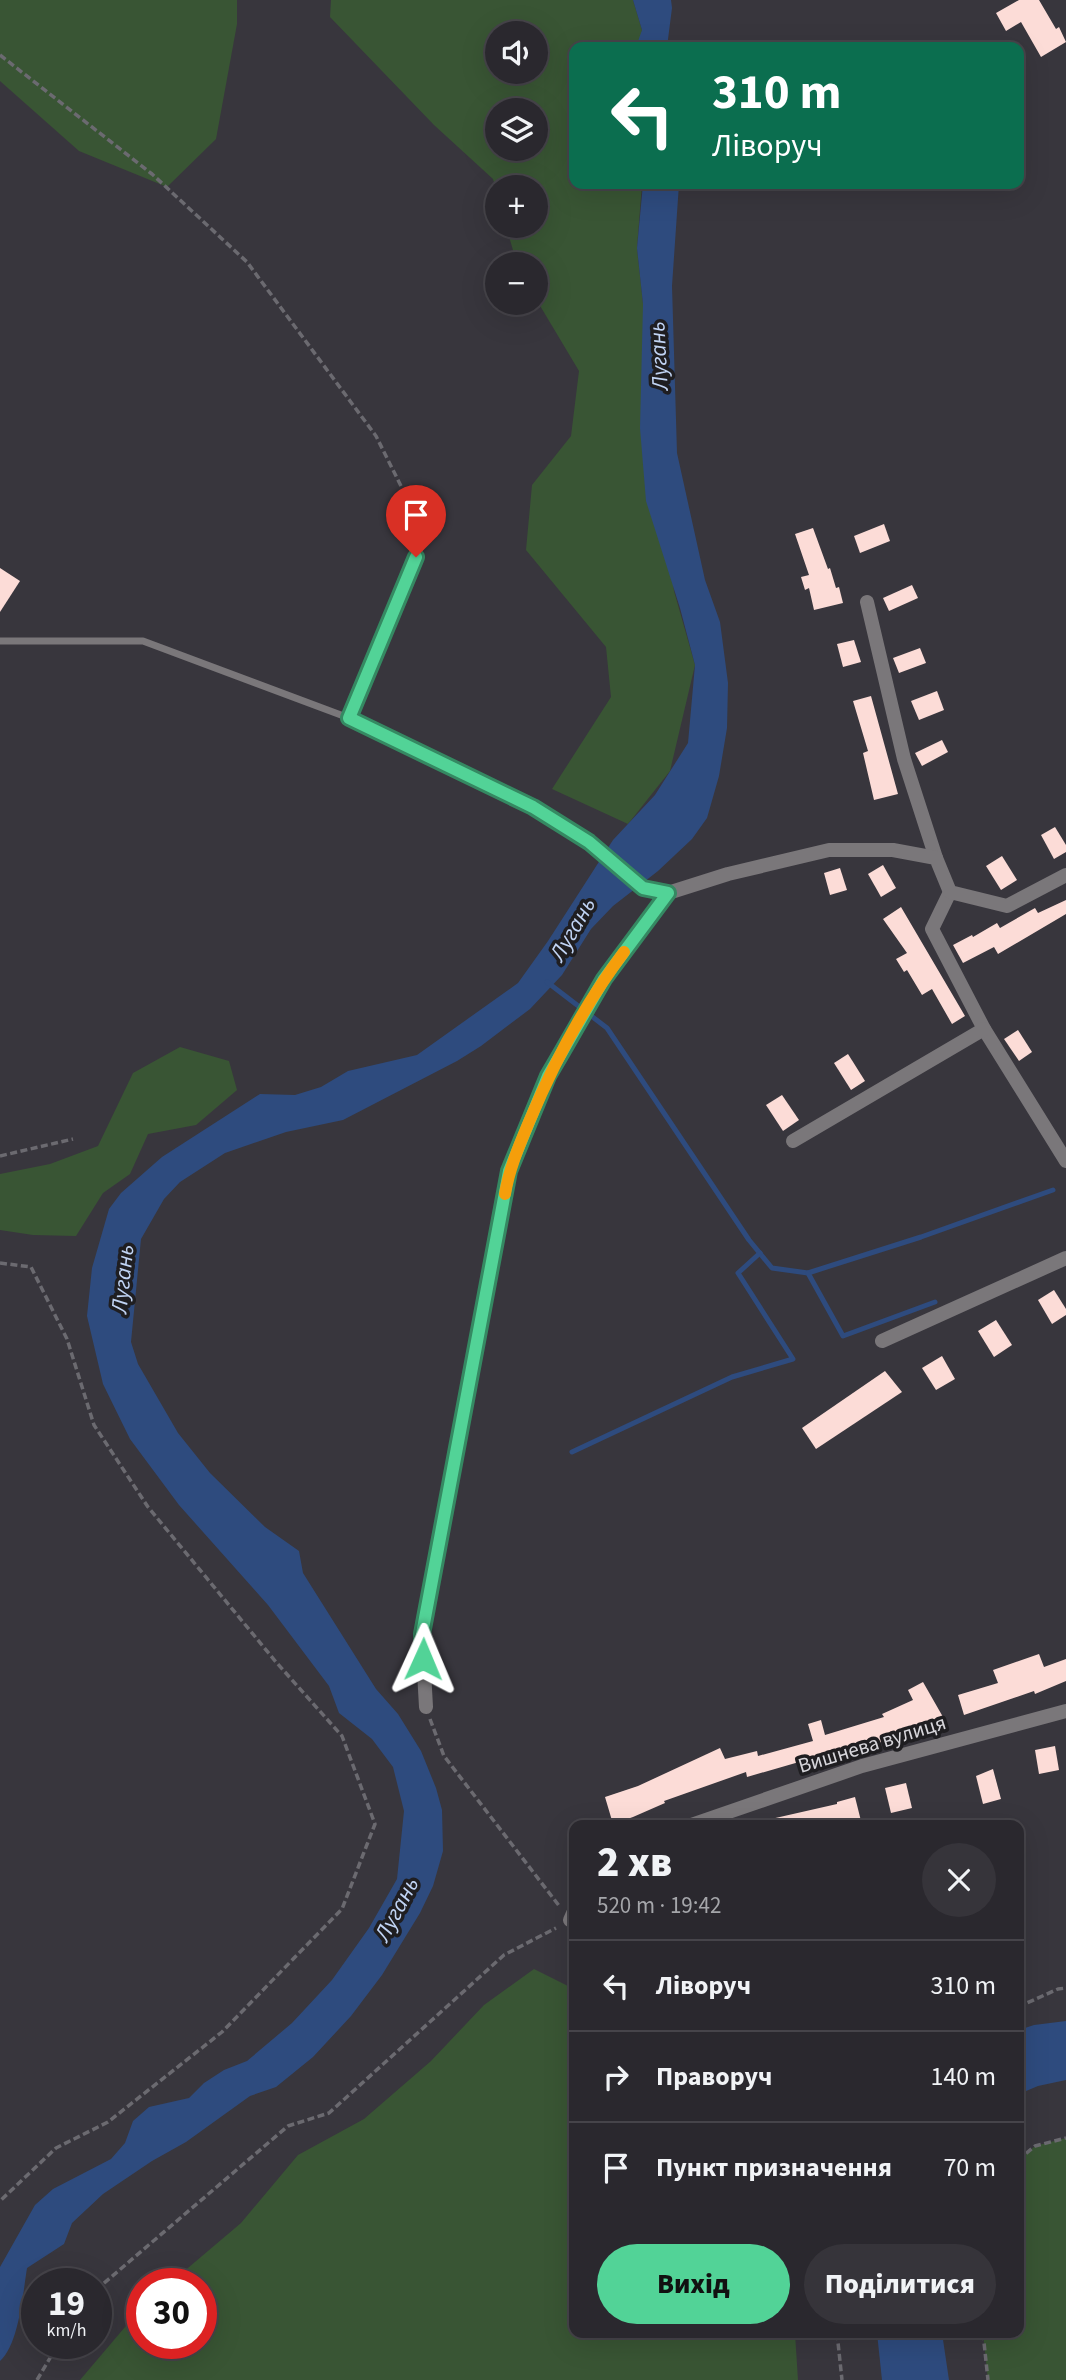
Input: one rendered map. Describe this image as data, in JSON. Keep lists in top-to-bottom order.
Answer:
{
  "streets": {
    "street": ["Вишнева вулиця"]
  },
  "water": ["Лугань"],
  "page": {
    "map_buttons": ["+", "−"],
    "turn": ["310 m", "Ліворуч"],
    "heading": ["2 хв", "520 m · 19:42"],
    "list": [
      {
        "name": "Ліворуч",
        "value": "310 m"
      },
      {
        "name": "Праворуч",
        "value": "140 m"
      },
      {
        "name": "Пункт призначення",
        "value": "70 m"
      }
    ],
    "buttons": ["Вихід", "Поділитися"],
    "speed": "19 km/h",
    "limit": "30"
  }
}
